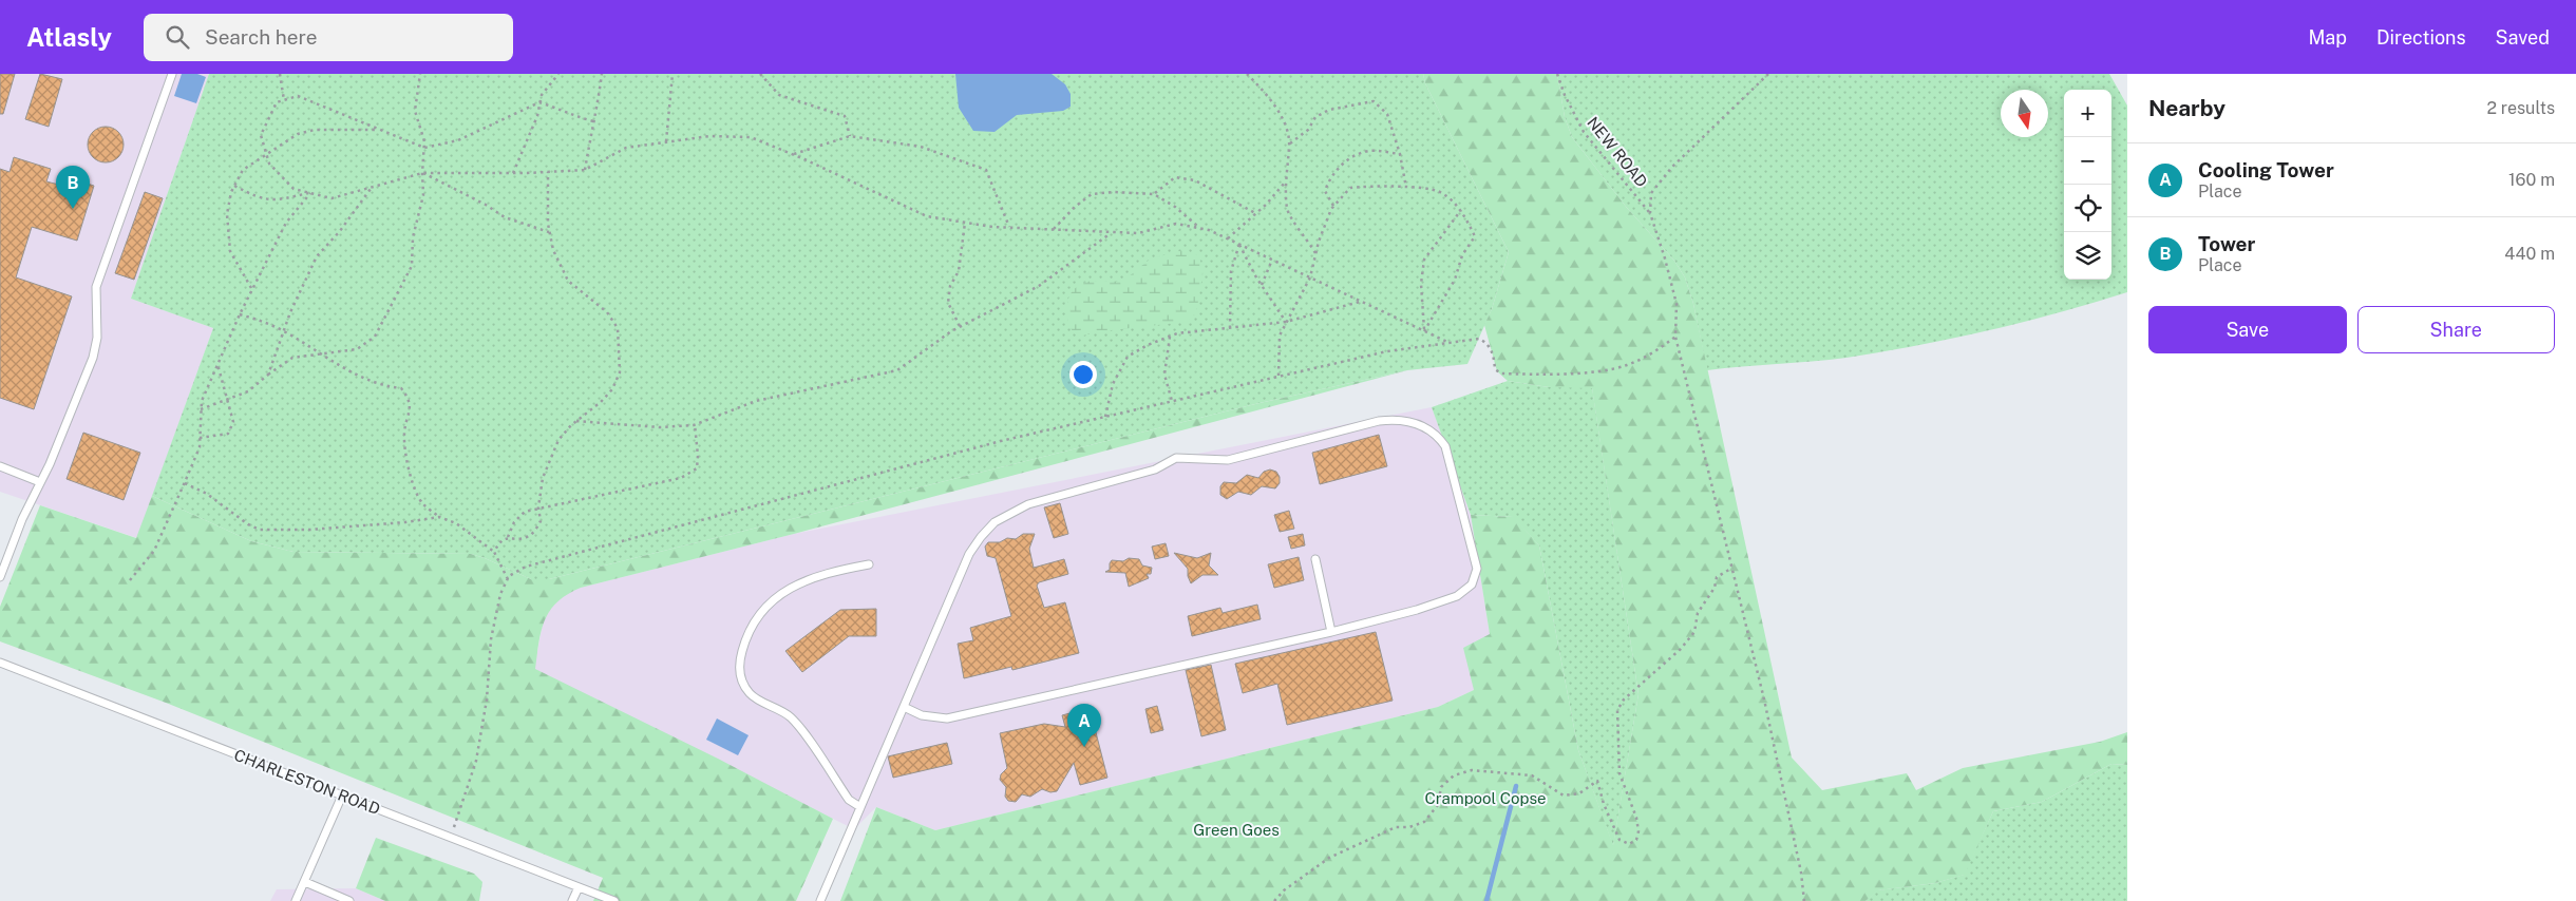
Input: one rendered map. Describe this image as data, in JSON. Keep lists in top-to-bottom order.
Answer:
{
  "streets": {
    "lane": ["CHARLESTON ROAD"],
    "path": ["NEW ROAD"]
  },
  "parks": ["Crampool Copse", "Green Goes"],
  "north": "bottom",
  "page": {
    "header": "Atlasly",
    "search": "Search here",
    "nav": ["Map", "Directions", "Saved"],
    "heading": ["Nearby", "2 results"],
    "map_buttons": ["+", "−"],
    "list": [
      {
        "mark": "A",
        "name": "Cooling Tower",
        "note": "Place",
        "value": "160 m"
      },
      {
        "mark": "B",
        "name": "Tower",
        "note": "Place",
        "value": "440 m"
      }
    ],
    "pins": ["B", "A"],
    "buttons": ["Save", "Share"]
  }
}
